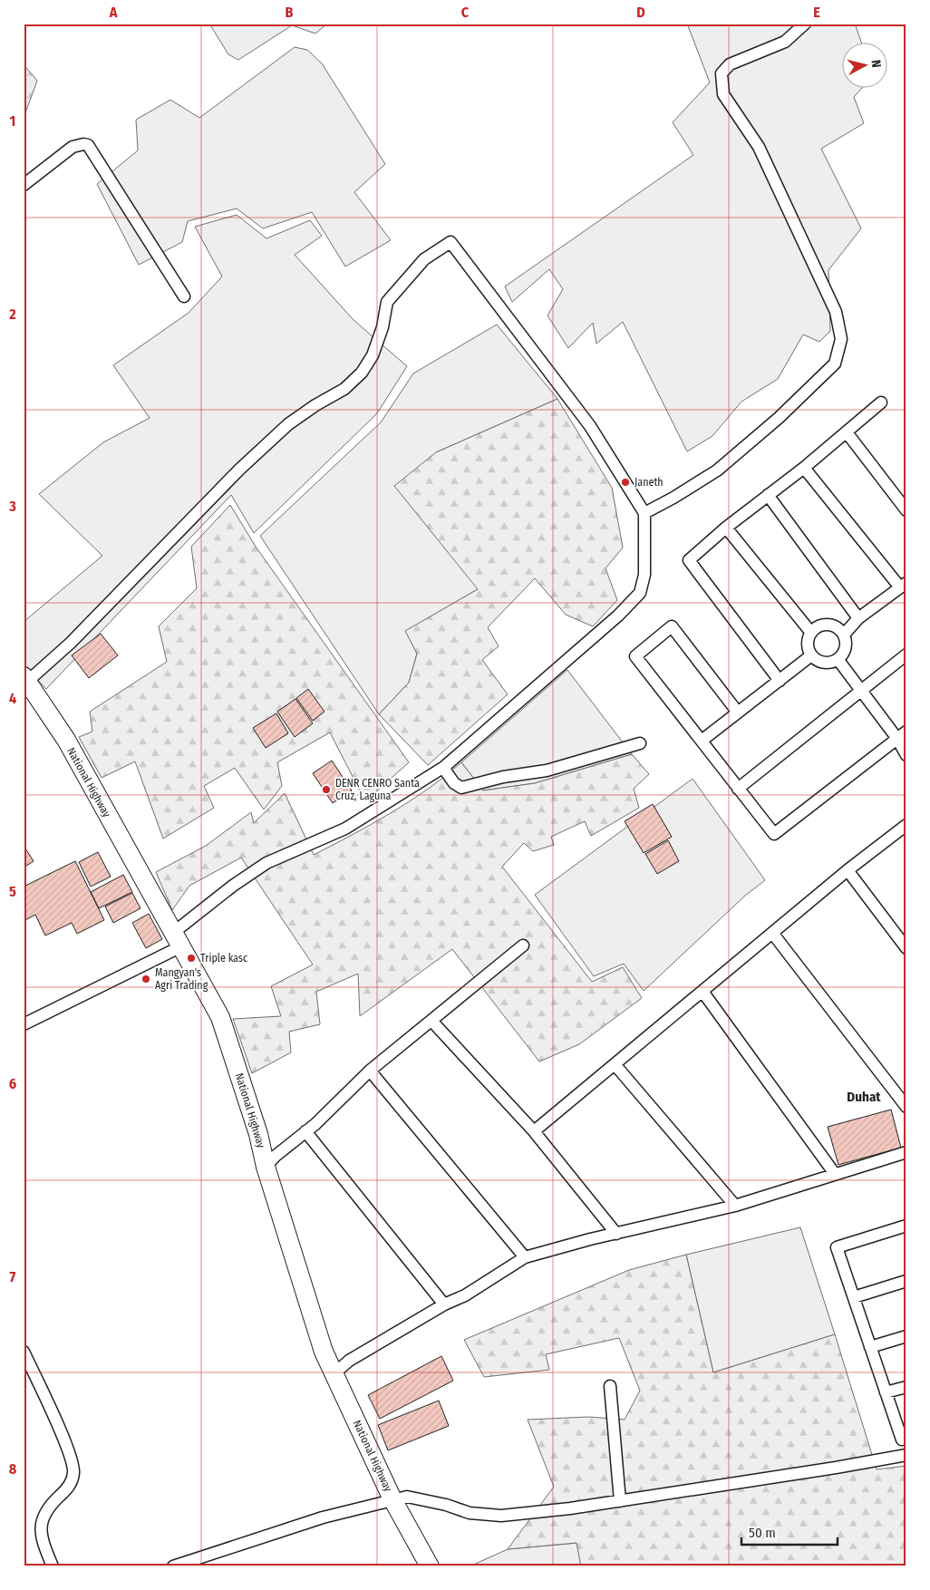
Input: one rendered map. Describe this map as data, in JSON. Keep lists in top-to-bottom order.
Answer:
{
  "streets": {
    "main road": ["National Highway"]
  },
  "districts": ["Duhat"],
  "places": [
    "Janeth",
    "DENR CENRO Santa Cruz, Laguna",
    "Triple kasc",
    "Mangyan's Agri Trading"
  ],
  "scale_bar": "50 m",
  "north": "right",
  "grid": {
    "columns": [
      "A",
      "B",
      "C",
      "D",
      "E"
    ],
    "rows": [
      "1",
      "2",
      "3",
      "4",
      "5",
      "6",
      "7",
      "8"
    ]
  }
}
